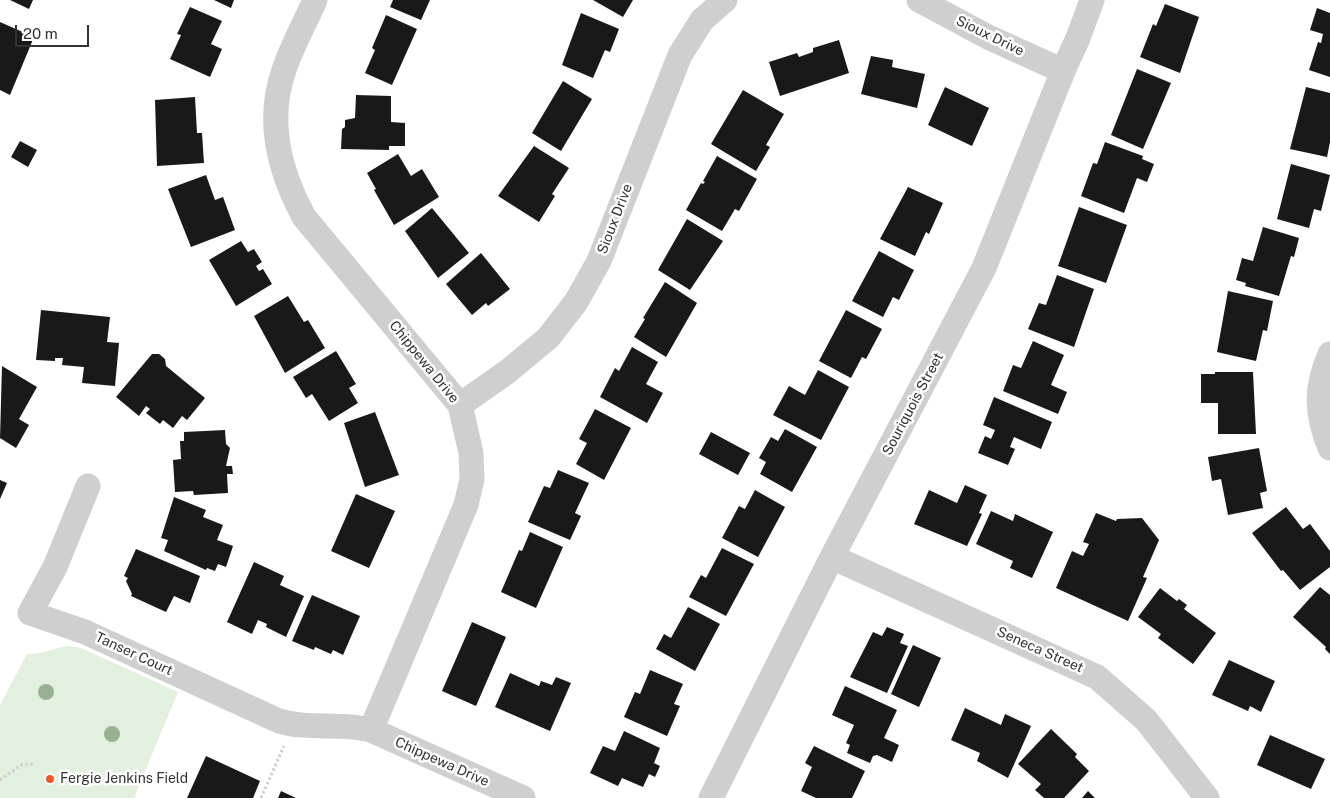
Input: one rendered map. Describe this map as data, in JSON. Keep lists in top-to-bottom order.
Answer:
{
  "streets": {
    "street": [
      "Sioux Drive",
      "Chippewa Drive",
      "Souriquois Street",
      "Seneca Street",
      "Tanser Court"
    ]
  },
  "crossings": [
    ["Sioux Drive", "Chippewa Drive"],
    ["Sioux Drive", "Souriquois Street"],
    ["Chippewa Drive", "Tanser Court"],
    ["Souriquois Street", "Seneca Street"]
  ],
  "places": ["Fergie Jenkins Field"],
  "scale_bar": "20 m"
}
